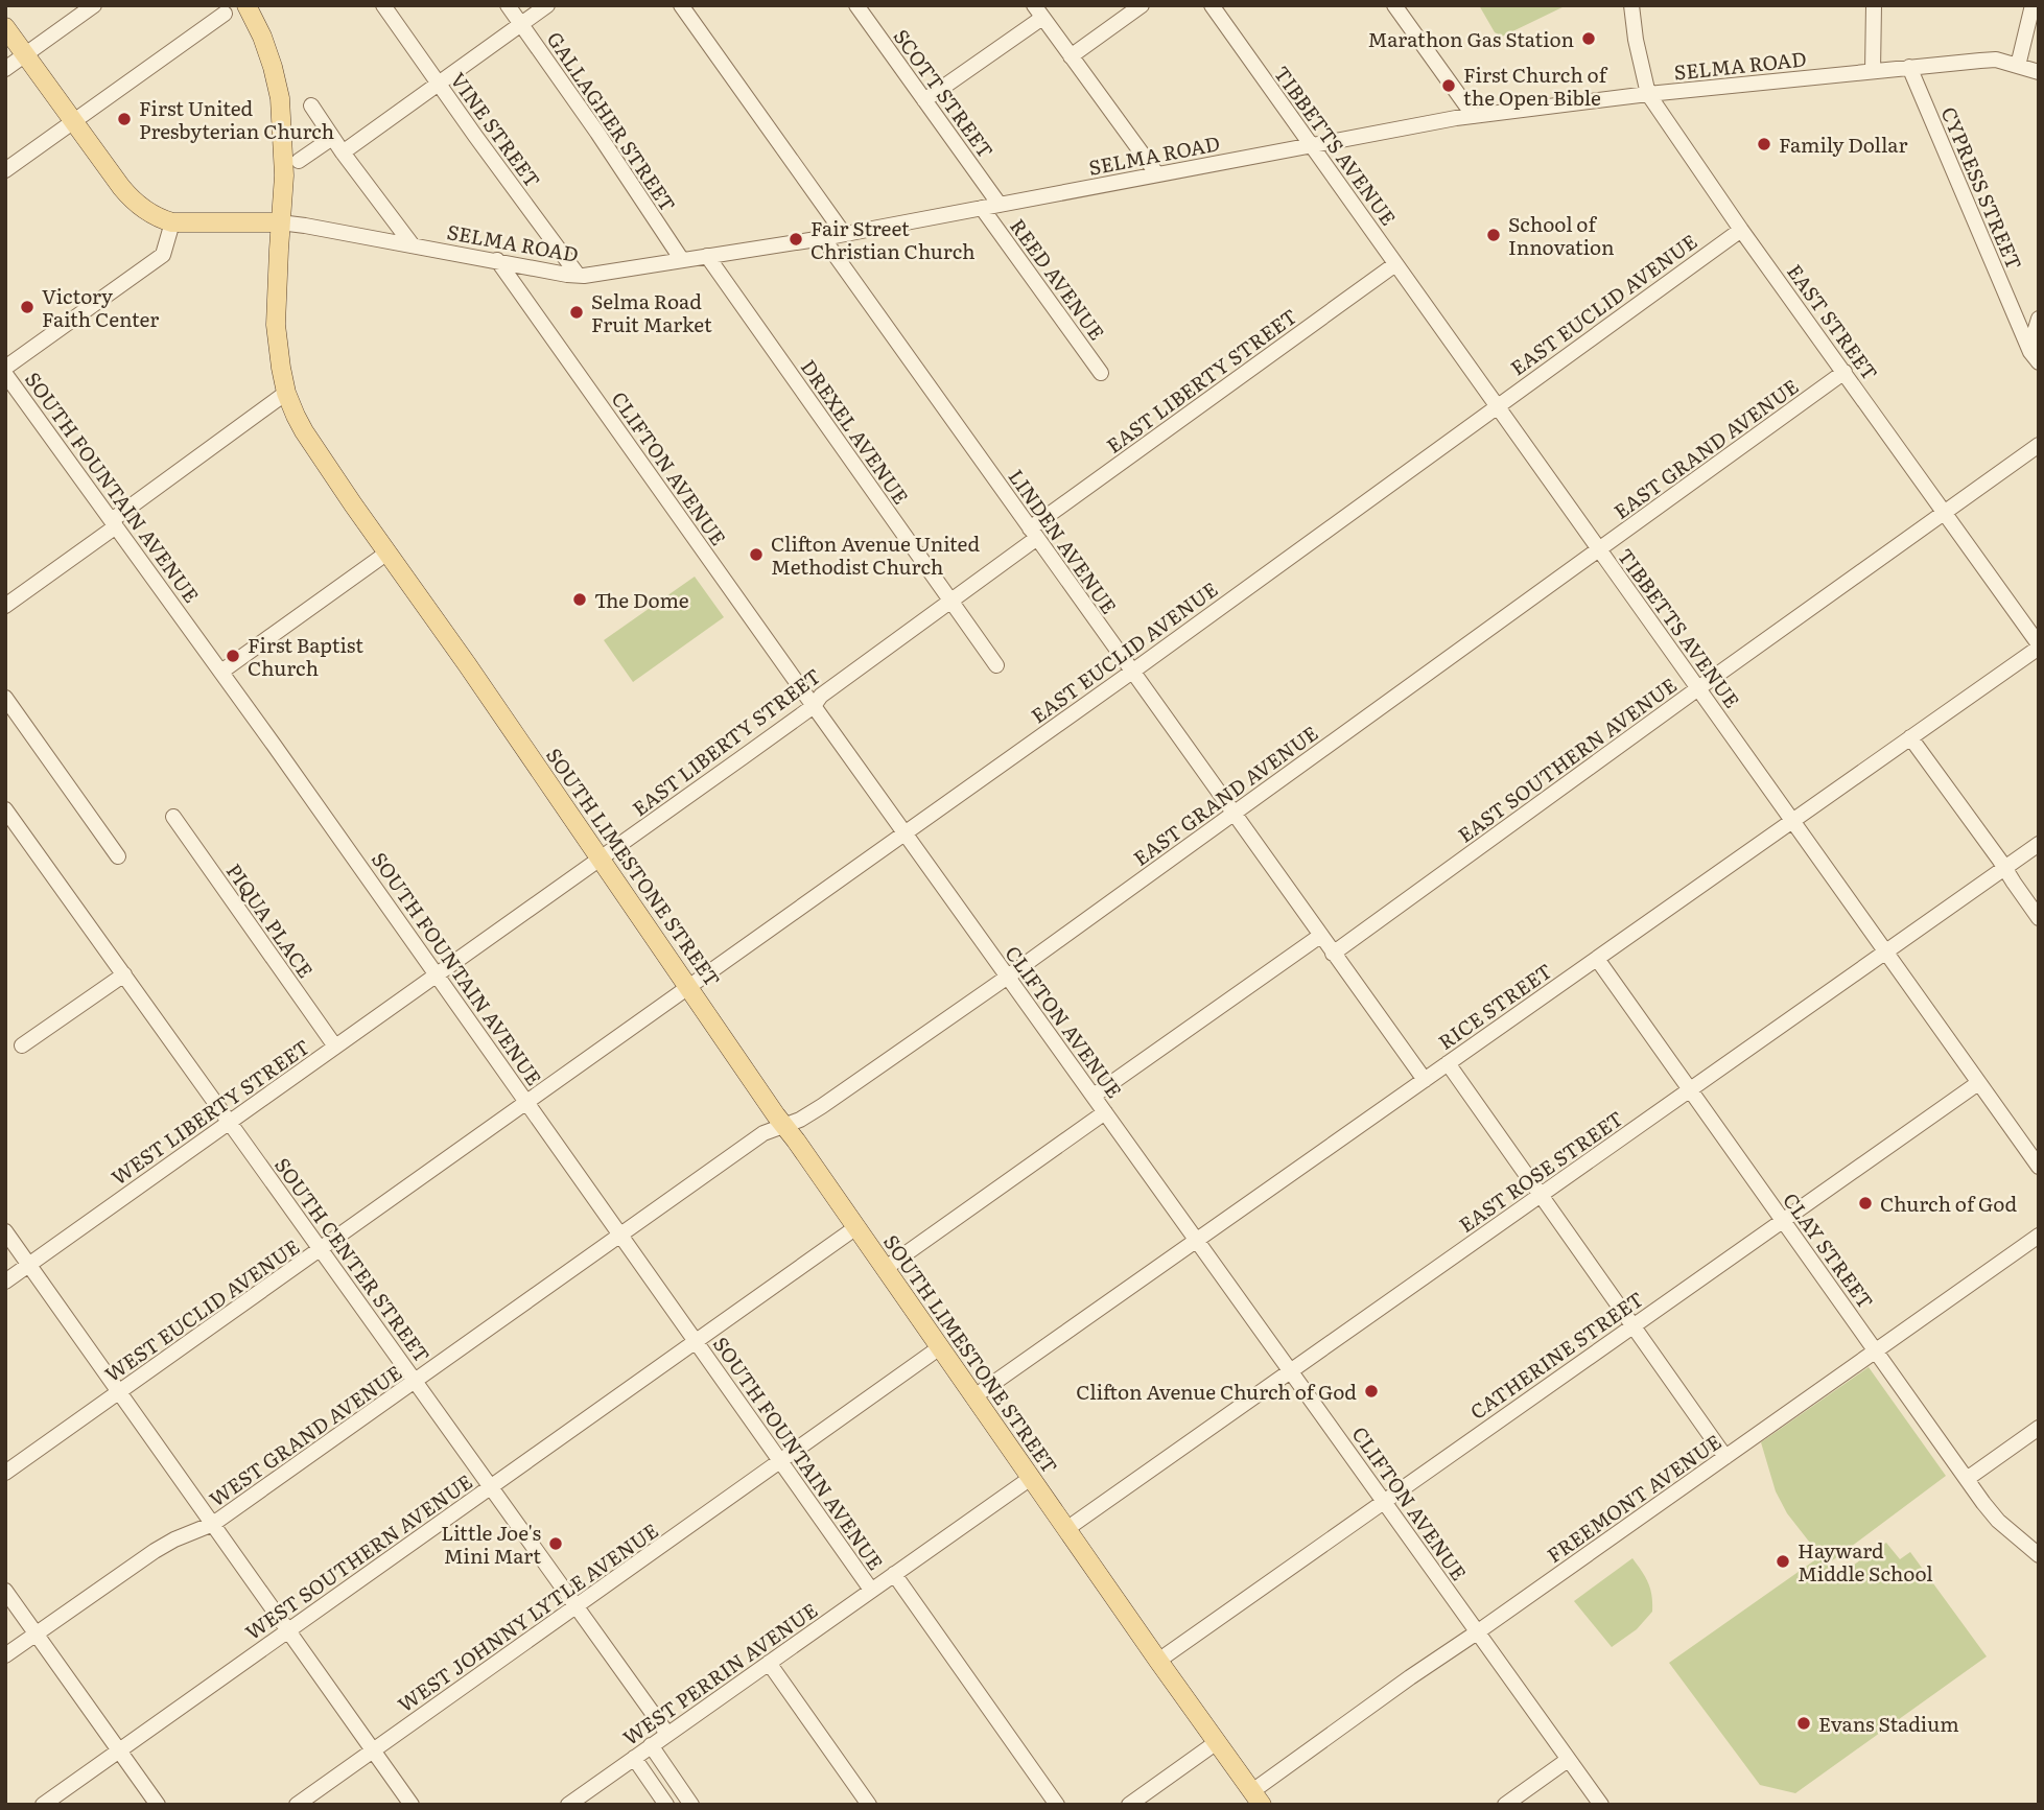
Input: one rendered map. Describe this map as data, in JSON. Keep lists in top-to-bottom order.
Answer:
{
  "streets": {
    "main road": ["SOUTH LIMESTONE STREET"],
    "street": [
      "SELMA ROAD",
      "SCOTT STREET",
      "GALLAGHER STREET",
      "VINE STREET",
      "TIBBETTS AVENUE",
      "CYPRESS STREET",
      "REED AVENUE",
      "EAST EUCLID AVENUE",
      "EAST STREET",
      "EAST LIBERTY STREET",
      "DREXEL AVENUE",
      "EAST GRAND AVENUE",
      "CLIFTON AVENUE",
      "SOUTH FOUNTAIN AVENUE",
      "LINDEN AVENUE",
      "EAST SOUTHERN AVENUE",
      "PIQUA PLACE",
      "RICE STREET",
      "WEST LIBERTY STREET",
      "EAST ROSE STREET",
      "CLAY STREET",
      "SOUTH CENTER STREET",
      "WEST EUCLID AVENUE",
      "CATHERINE STREET",
      "WEST GRAND AVENUE",
      "FREEMONT AVENUE",
      "WEST SOUTHERN AVENUE",
      "WEST JOHNNY LYTLE AVENUE",
      "WEST PERRIN AVENUE"
    ]
  },
  "crossings": [
    ["SELMA ROAD", "SCOTT STREET"],
    ["SELMA ROAD", "GALLAGHER STREET"],
    ["SELMA ROAD", "VINE STREET"],
    ["SELMA ROAD", "TIBBETTS AVENUE"],
    ["SELMA ROAD", "CYPRESS STREET"],
    ["SELMA ROAD", "REED AVENUE"],
    ["SELMA ROAD", "EAST STREET"],
    ["SELMA ROAD", "DREXEL AVENUE"],
    ["SELMA ROAD", "CLIFTON AVENUE"],
    ["SELMA ROAD", "LINDEN AVENUE"],
    ["SELMA ROAD", "SOUTH LIMESTONE STREET"],
    ["TIBBETTS AVENUE", "EAST EUCLID AVENUE"],
    ["TIBBETTS AVENUE", "EAST LIBERTY STREET"],
    ["TIBBETTS AVENUE", "EAST GRAND AVENUE"],
    ["TIBBETTS AVENUE", "EAST SOUTHERN AVENUE"],
    ["TIBBETTS AVENUE", "RICE STREET"],
    ["TIBBETTS AVENUE", "EAST ROSE STREET"],
    ["TIBBETTS AVENUE", "CATHERINE STREET"],
    ["EAST EUCLID AVENUE", "EAST STREET"],
    ["EAST EUCLID AVENUE", "CLIFTON AVENUE"],
    ["EAST EUCLID AVENUE", "SOUTH FOUNTAIN AVENUE"],
    ["EAST EUCLID AVENUE", "LINDEN AVENUE"],
    ["EAST EUCLID AVENUE", "SOUTH LIMESTONE STREET"],
    ["EAST EUCLID AVENUE", "WEST EUCLID AVENUE"],
    ["EAST STREET", "EAST GRAND AVENUE"],
    ["EAST STREET", "EAST SOUTHERN AVENUE"],
    ["EAST STREET", "RICE STREET"],
    ["EAST LIBERTY STREET", "DREXEL AVENUE"],
    ["EAST LIBERTY STREET", "CLIFTON AVENUE"],
    ["EAST LIBERTY STREET", "SOUTH FOUNTAIN AVENUE"],
    ["EAST LIBERTY STREET", "LINDEN AVENUE"],
    ["EAST LIBERTY STREET", "SOUTH LIMESTONE STREET"],
    ["EAST LIBERTY STREET", "WEST LIBERTY STREET"],
    ["EAST GRAND AVENUE", "CLIFTON AVENUE"],
    ["EAST GRAND AVENUE", "SOUTH FOUNTAIN AVENUE"],
    ["EAST GRAND AVENUE", "LINDEN AVENUE"],
    ["EAST GRAND AVENUE", "SOUTH LIMESTONE STREET"],
    ["EAST GRAND AVENUE", "WEST GRAND AVENUE"],
    ["CLIFTON AVENUE", "RICE STREET"],
    ["CLIFTON AVENUE", "EAST ROSE STREET"],
    ["CLIFTON AVENUE", "CATHERINE STREET"],
    ["CLIFTON AVENUE", "FREEMONT AVENUE"],
    ["SOUTH FOUNTAIN AVENUE", "WEST LIBERTY STREET"],
    ["SOUTH FOUNTAIN AVENUE", "WEST EUCLID AVENUE"],
    ["SOUTH FOUNTAIN AVENUE", "WEST GRAND AVENUE"],
    ["SOUTH FOUNTAIN AVENUE", "WEST SOUTHERN AVENUE"],
    ["SOUTH FOUNTAIN AVENUE", "WEST JOHNNY LYTLE AVENUE"],
    ["SOUTH FOUNTAIN AVENUE", "WEST PERRIN AVENUE"],
    ["LINDEN AVENUE", "EAST SOUTHERN AVENUE"],
    ["LINDEN AVENUE", "RICE STREET"],
    ["SOUTH LIMESTONE STREET", "RICE STREET"],
    ["SOUTH LIMESTONE STREET", "EAST ROSE STREET"],
    ["SOUTH LIMESTONE STREET", "CATHERINE STREET"],
    ["SOUTH LIMESTONE STREET", "FREEMONT AVENUE"],
    ["SOUTH LIMESTONE STREET", "WEST JOHNNY LYTLE AVENUE"],
    ["SOUTH LIMESTONE STREET", "WEST PERRIN AVENUE"],
    ["PIQUA PLACE", "WEST LIBERTY STREET"],
    ["RICE STREET", "CLAY STREET"],
    ["WEST LIBERTY STREET", "SOUTH CENTER STREET"],
    ["EAST ROSE STREET", "CLAY STREET"],
    ["CLAY STREET", "CATHERINE STREET"],
    ["CLAY STREET", "FREEMONT AVENUE"],
    ["SOUTH CENTER STREET", "WEST EUCLID AVENUE"],
    ["SOUTH CENTER STREET", "WEST GRAND AVENUE"],
    ["SOUTH CENTER STREET", "WEST SOUTHERN AVENUE"],
    ["SOUTH CENTER STREET", "WEST JOHNNY LYTLE AVENUE"],
    ["SOUTH CENTER STREET", "WEST PERRIN AVENUE"]
  ],
  "places": [
    "Marathon Gas Station",
    "First Church of the Open Bible",
    "First United Presbyterian Church",
    "Family Dollar",
    "School of Innovation",
    "Fair Street Christian Church",
    "Victory Faith Center",
    "Selma Road Fruit Market",
    "Clifton Avenue United Methodist Church",
    "The Dome",
    "First Baptist Church",
    "Church of God",
    "Clifton Avenue Church of God",
    "Little Joe's Mini Mart",
    "Hayward Middle School",
    "Evans Stadium"
  ]
}
